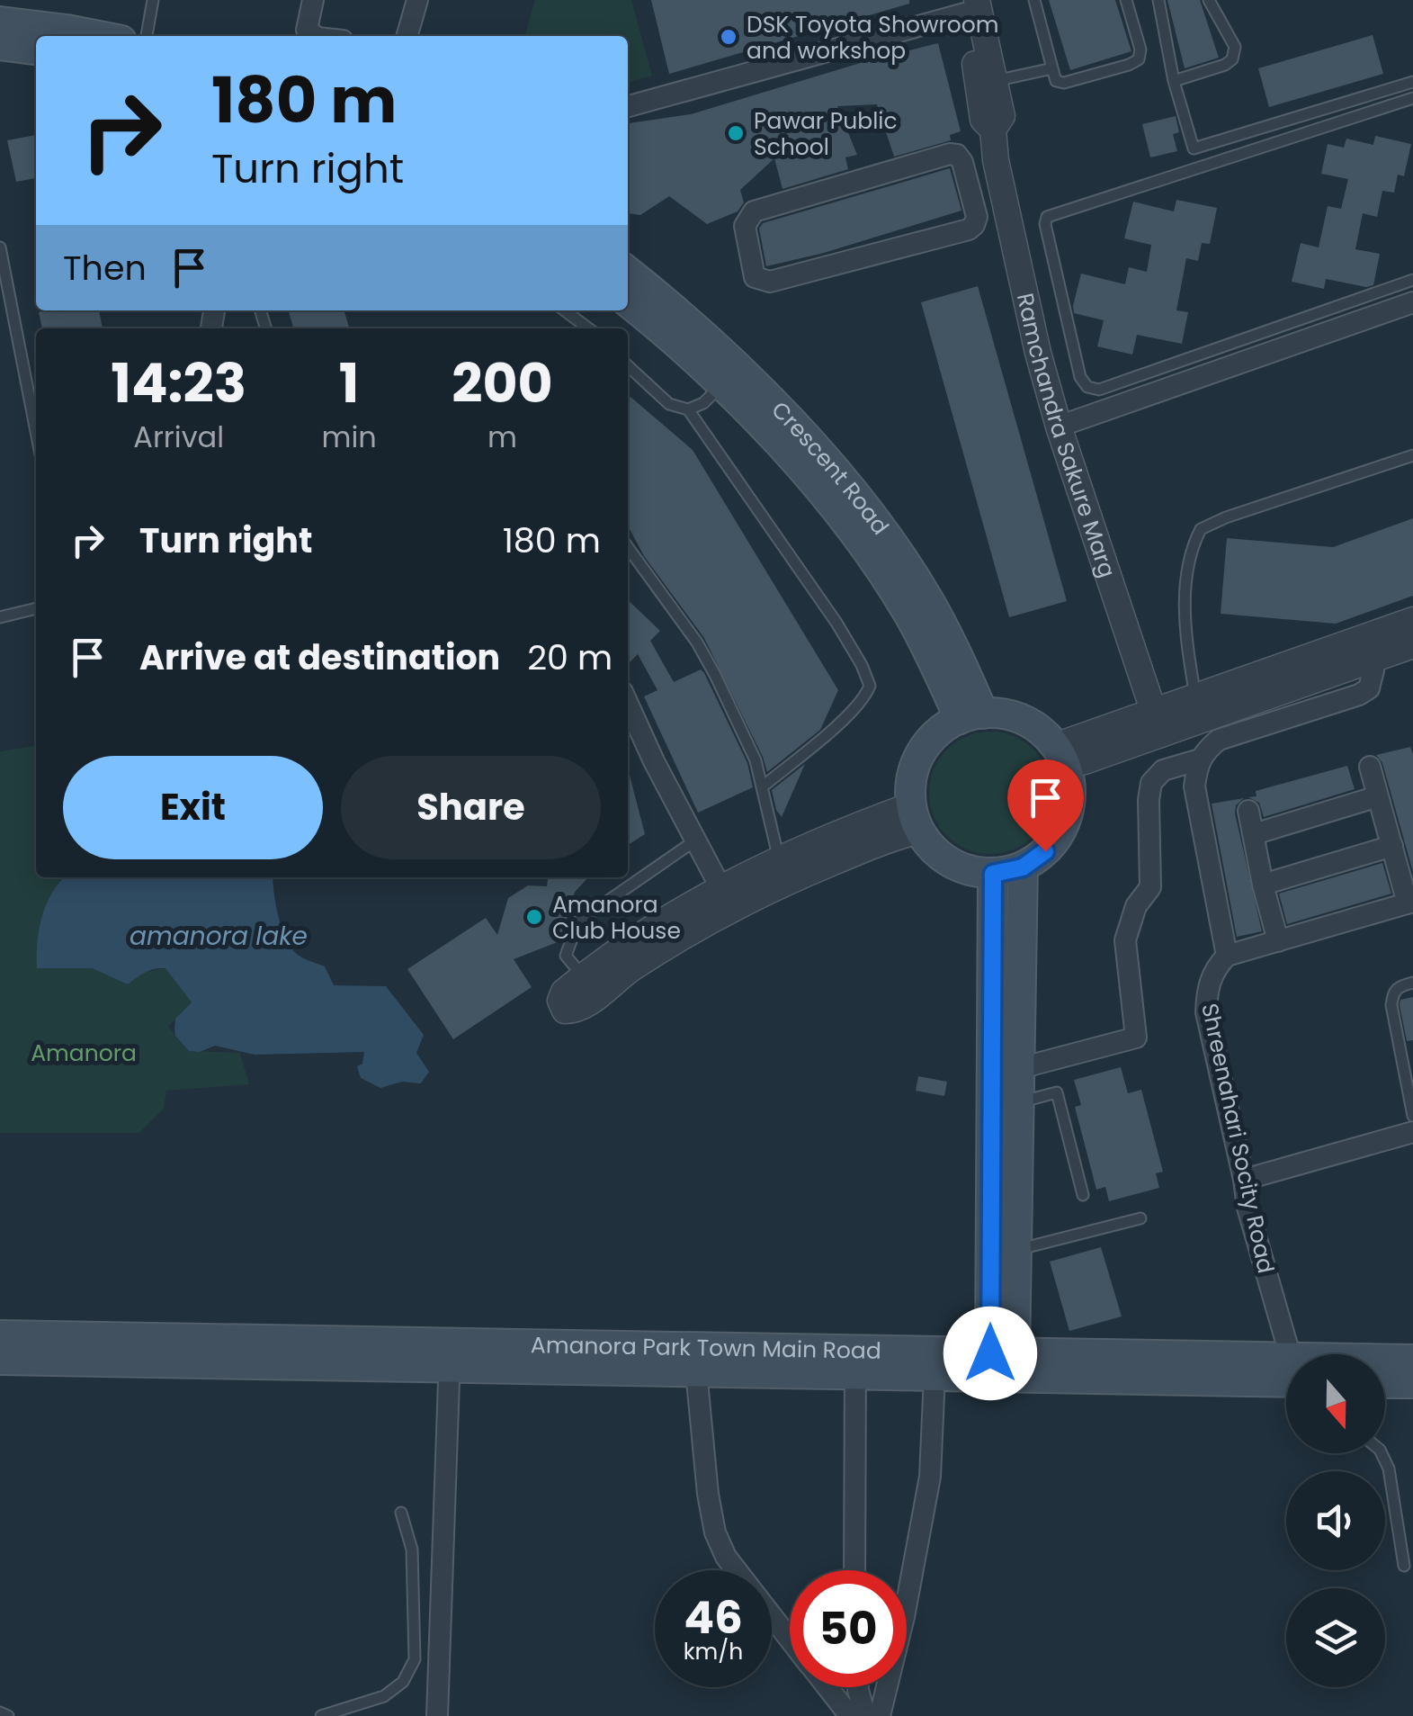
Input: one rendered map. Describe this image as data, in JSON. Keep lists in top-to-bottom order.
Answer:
{
  "streets": {
    "main road": ["Crescent Road", "Amanora Park Town Main Road"],
    "street": ["Ramchandra Sakure Marg", "Shreenahari Socity Road"]
  },
  "water": ["amanora lake"],
  "parks": ["Amanora"],
  "places": ["DSK Toyota Showroom and workshop", "Pawar Public School", "Amanora Club House"],
  "north": "bottom",
  "page": {
    "turn": ["180 m", "Turn right"],
    "then": "Then",
    "eta": [
      "14:23",
      "Arrival",
      "1",
      "min",
      "200",
      "m"
    ],
    "list": [
      {
        "name": "Turn right",
        "value": "180 m"
      },
      {
        "name": "Arrive at destination",
        "value": "20 m"
      }
    ],
    "buttons": ["Exit", "Share"],
    "speed": "46 km/h",
    "limit": "50"
  }
}
